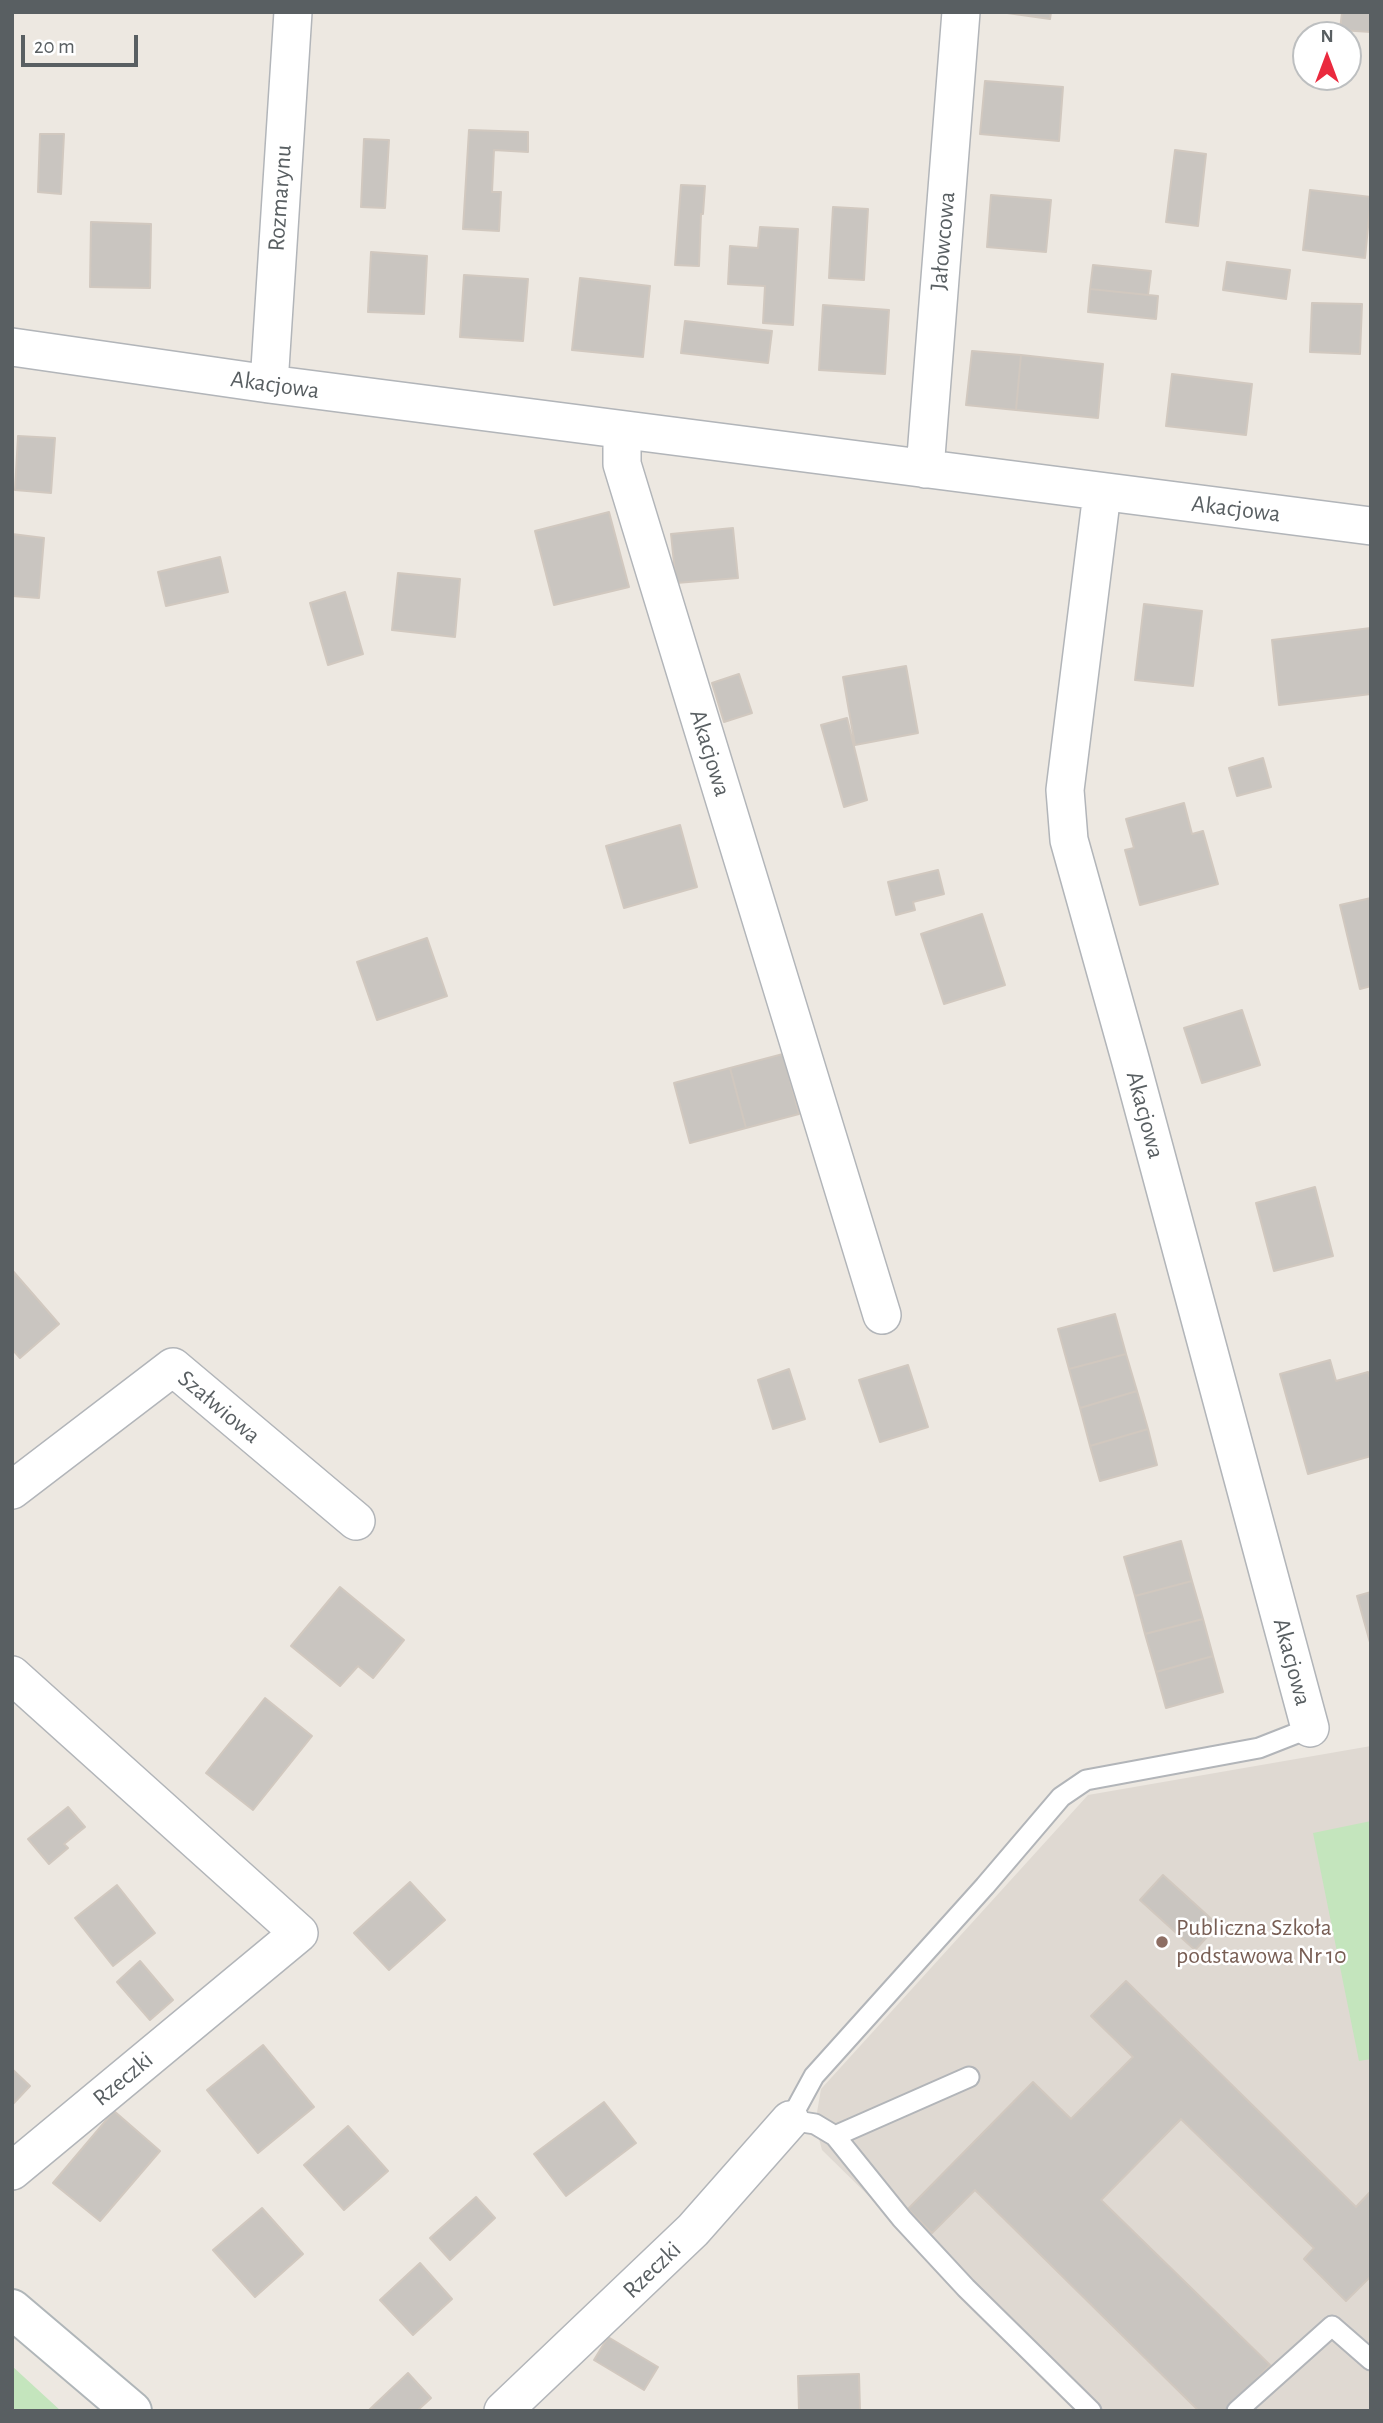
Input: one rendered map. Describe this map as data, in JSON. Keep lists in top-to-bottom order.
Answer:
{
  "streets": {
    "street": [
      "Rozmarynu",
      "Jałowcowa",
      "Akacjowa",
      "Szałwiowa",
      "Rzeczki"
    ]
  },
  "crossings": [
    ["Rozmarynu", "Akacjowa"],
    ["Jałowcowa", "Akacjowa"]
  ],
  "places": ["Publiczna Szkoła podstawowa Nr 10"],
  "scale_bar": "20 m",
  "north": "top"
}
